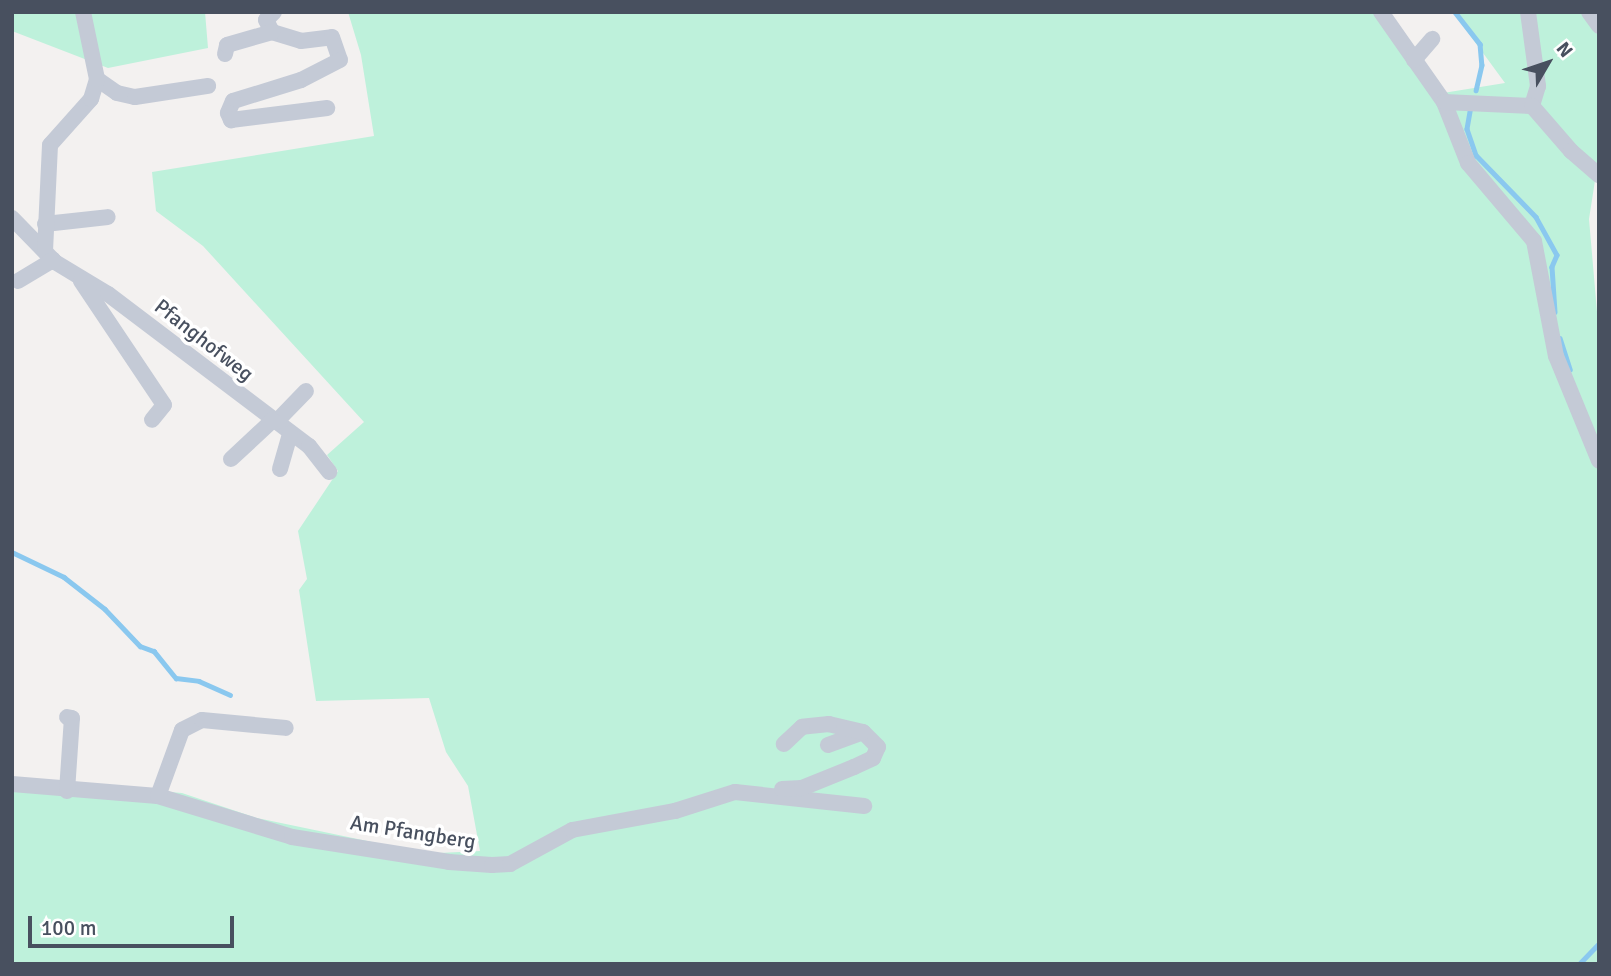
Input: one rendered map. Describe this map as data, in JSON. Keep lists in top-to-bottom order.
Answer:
{
  "streets": {
    "street": ["Pfanghofweg", "Am Pfangberg"]
  },
  "scale_bar": "100 m",
  "north": "top right"
}
